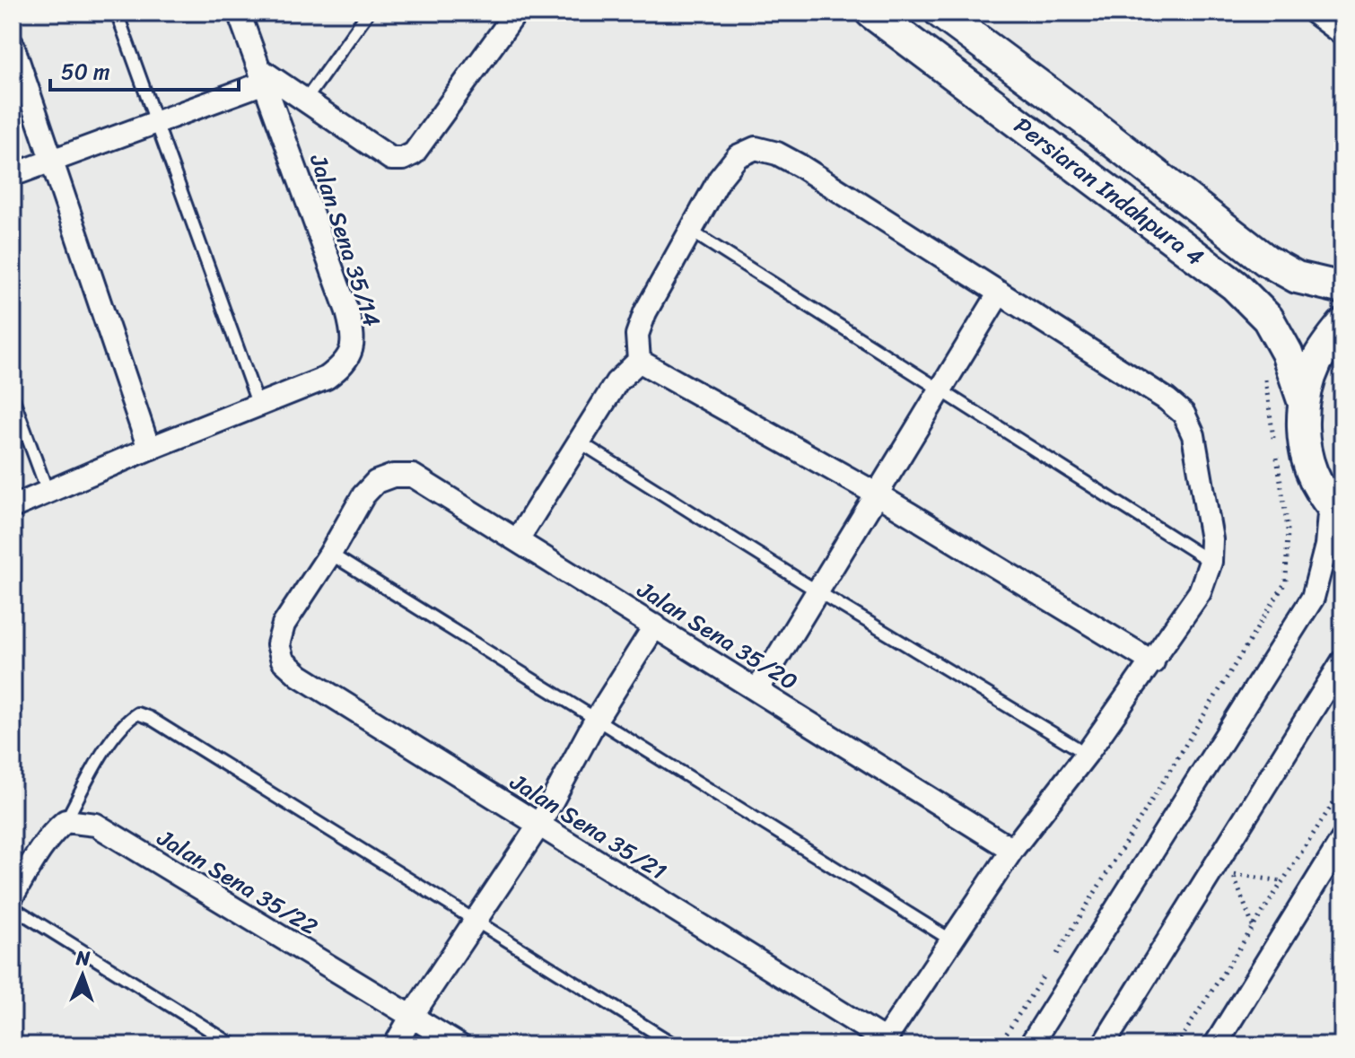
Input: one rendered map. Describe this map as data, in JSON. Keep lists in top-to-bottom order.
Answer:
{
  "streets": {
    "street": [
      "Persiaran Indahpura 4",
      "Jalan Sena 35/14",
      "Jalan Sena 35/20",
      "Jalan Sena 35/21",
      "Jalan Sena 35/22"
    ]
  },
  "crossings": [
    ["Jalan Sena 35/20", "Jalan Sena 35/21"]
  ],
  "scale_bar": "50 m",
  "north": "top"
}
